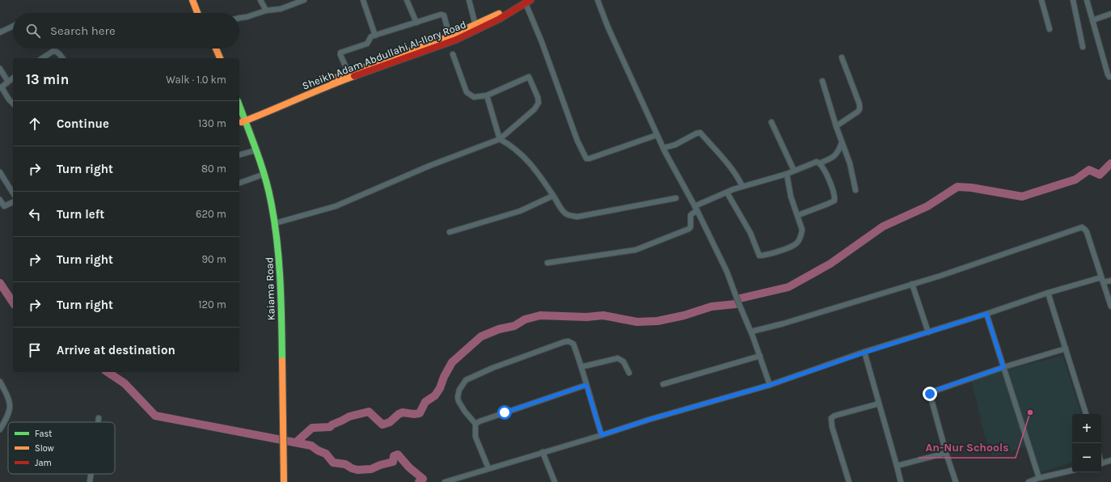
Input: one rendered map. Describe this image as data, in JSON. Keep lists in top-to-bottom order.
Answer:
{
  "streets": {
    "main road": ["Sheikh Adam Abdullahi Al-Ilory Road", "Kaiama Road"]
  },
  "crossings": [
    ["Sheikh Adam Abdullahi Al-Ilory Road", "Kaiama Road"]
  ],
  "places": ["An-Nur Schools"],
  "legend": ["Fast", "Slow", "Jam"],
  "page": {
    "search": "Search here",
    "heading": ["13 min", "Walk · 1.0 km"],
    "list": [
      ["Continue", "130 m"],
      ["Turn right", "80 m"],
      ["Turn left", "620 m"],
      ["Turn right", "90 m"],
      ["Turn right", "120 m"],
      "Arrive at destination"
    ],
    "map_buttons": ["+", "−"]
  }
}
